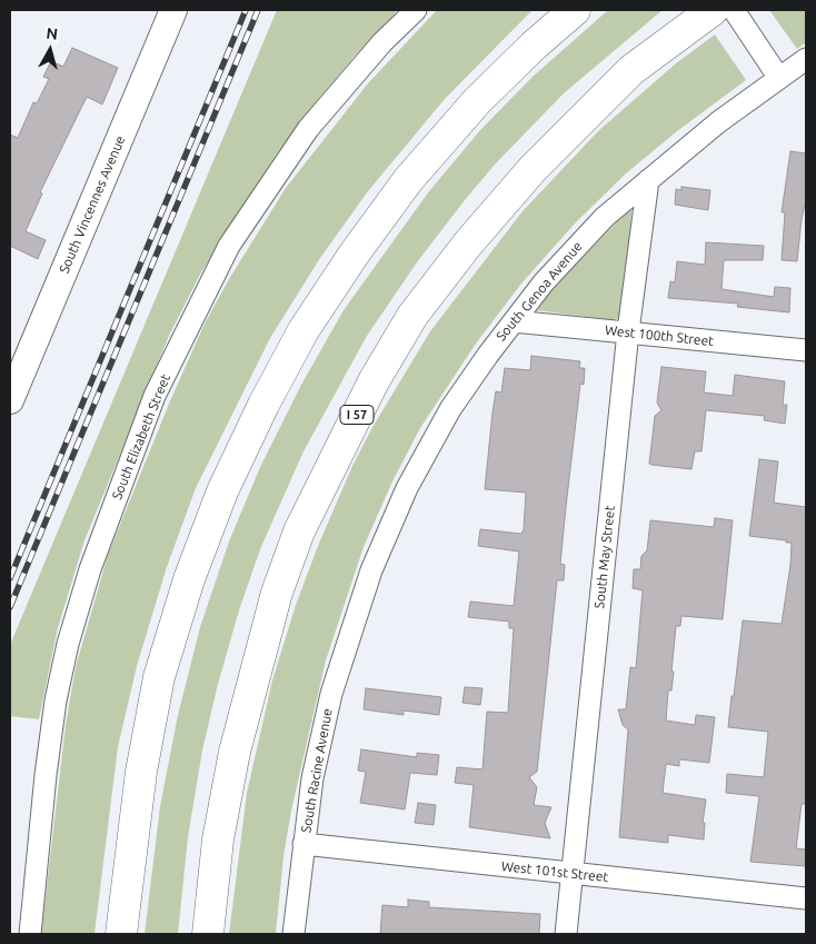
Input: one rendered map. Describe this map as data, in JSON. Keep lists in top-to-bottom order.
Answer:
{
  "streets": {
    "highway": ["I 57"],
    "main road": ["South Vincennes Avenue"],
    "street": [
      "South Genoa Avenue",
      "West 100th Street",
      "South Elizabeth Street",
      "South May Street",
      "South Racine Avenue",
      "West 101st Street"
    ]
  },
  "crossings": [
    ["South Genoa Avenue", "West 100th Street"],
    ["South Genoa Avenue", "South May Street"],
    ["South Genoa Avenue", "South Racine Avenue"],
    ["West 100th Street", "South May Street"],
    ["South May Street", "West 101st Street"],
    ["South Racine Avenue", "West 101st Street"]
  ],
  "north": "top"
}
